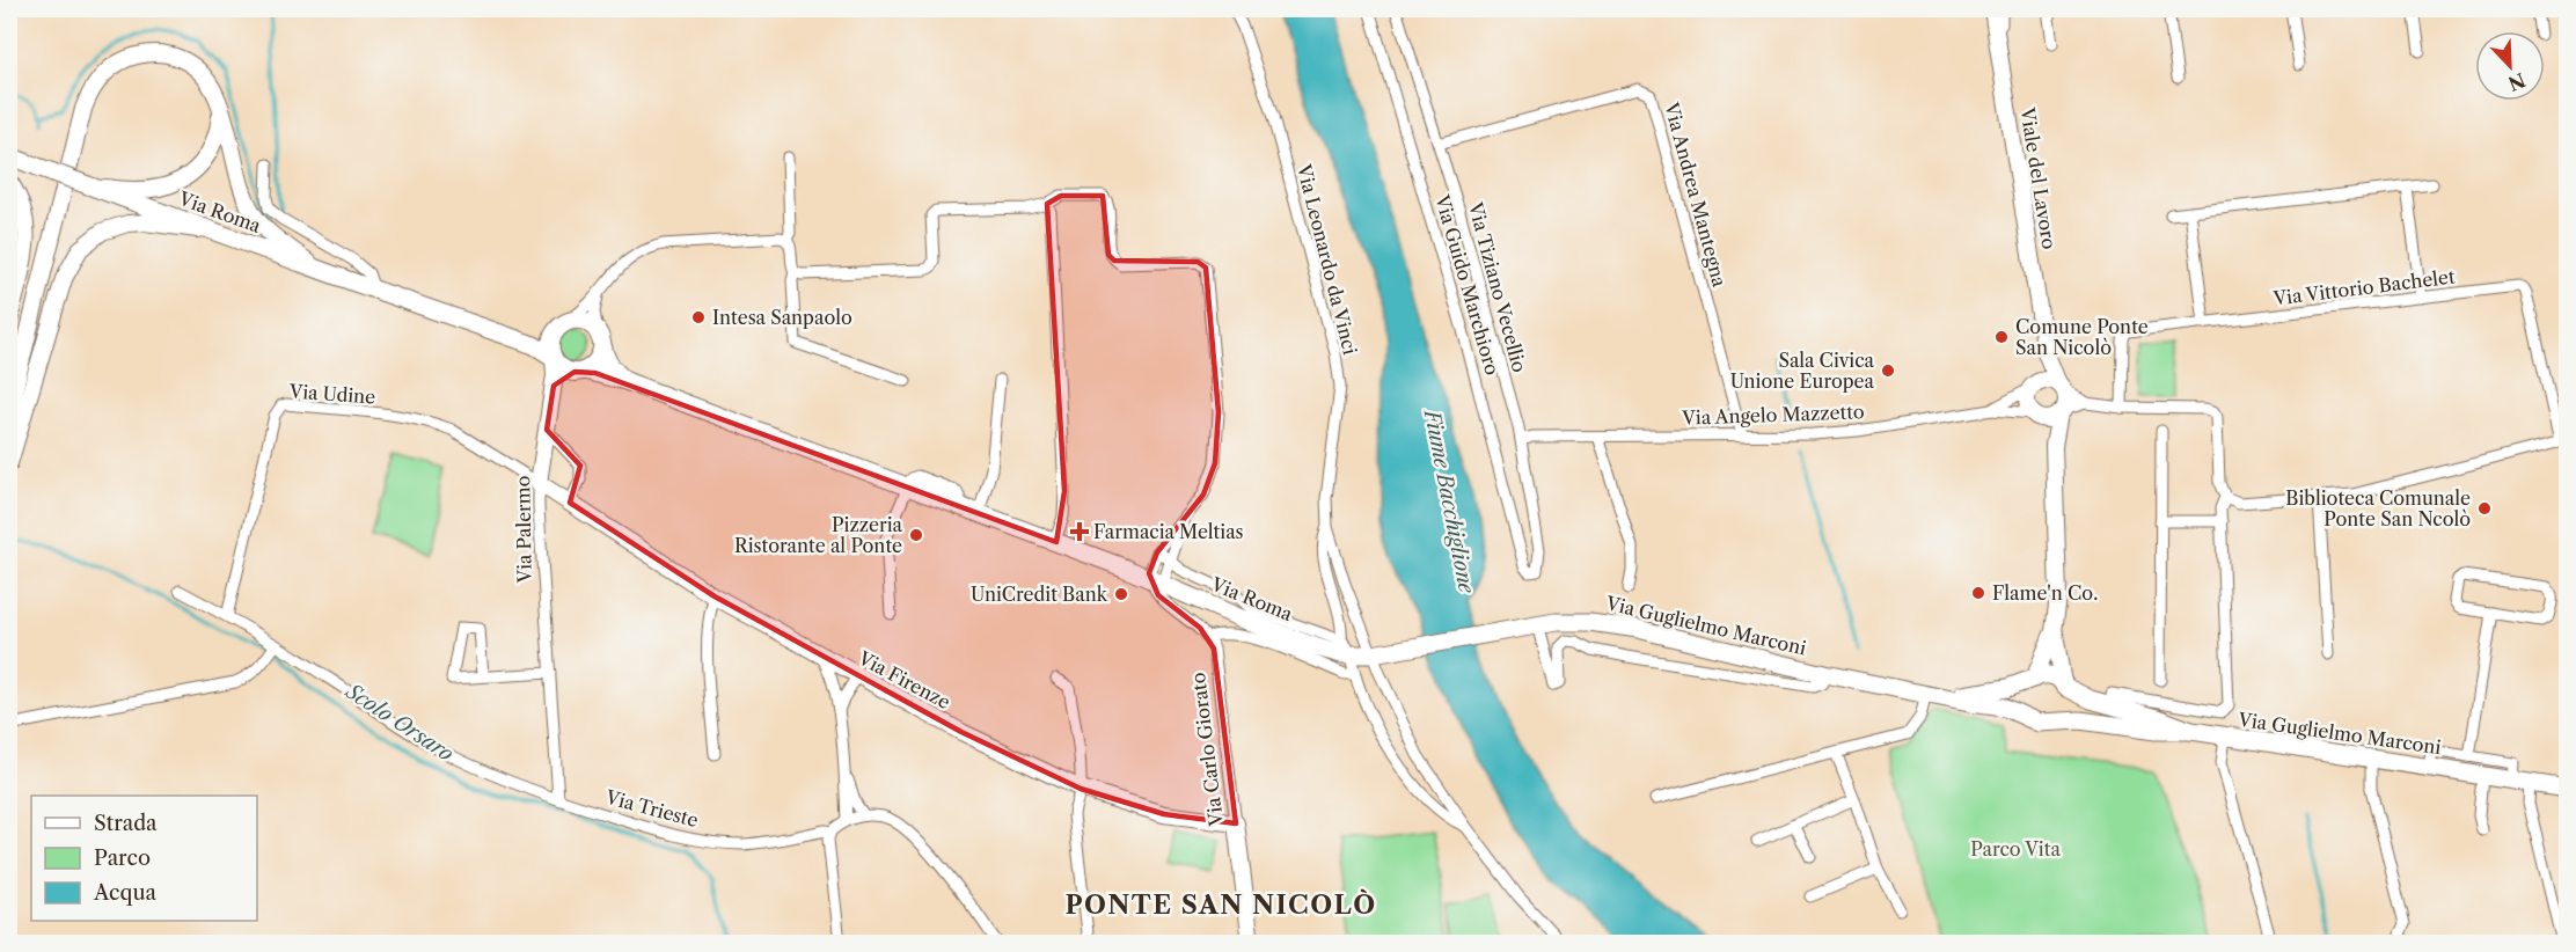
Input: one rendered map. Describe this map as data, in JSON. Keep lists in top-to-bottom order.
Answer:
{
  "streets": {
    "main road": ["Via Roma", "Via Guglielmo Marconi"],
    "street": [
      "Viale del Lavoro",
      "Via Andrea Mantegna",
      "Via Leonardo da Vinci",
      "Via Guido Marchioro",
      "Via Tiziano Vecellio",
      "Via Vittorio Bachelet",
      "Via Udine",
      "Via Angelo Mazzetto",
      "Via Palermo",
      "Via Firenze",
      "Via Carlo Giorato",
      "Via Trieste"
    ]
  },
  "crossings": [
    ["Viale del Lavoro", "Via Angelo Mazzetto"],
    ["Viale del Lavoro", "Via Guglielmo Marconi"],
    ["Via Andrea Mantegna", "Via Tiziano Vecellio"],
    ["Via Andrea Mantegna", "Via Angelo Mazzetto"],
    ["Via Roma", "Via Leonardo da Vinci"],
    ["Via Roma", "Via Palermo"],
    ["Via Roma", "Via Guglielmo Marconi"],
    ["Via Roma", "Via Carlo Giorato"],
    ["Via Guido Marchioro", "Via Tiziano Vecellio"],
    ["Via Tiziano Vecellio", "Via Angelo Mazzetto"],
    ["Via Udine", "Via Palermo"],
    ["Via Udine", "Via Firenze"],
    ["Via Udine", "Via Trieste"],
    ["Via Palermo", "Via Firenze"],
    ["Via Palermo", "Via Trieste"],
    ["Via Firenze", "Via Carlo Giorato"]
  ],
  "districts": ["PONTE SAN NICOLÒ"],
  "water": ["Fiume Bacchiglione", "Scolo Orsaro"],
  "parks": ["Parco Vita"],
  "places": {
    "other": [
      "Intesa Sanpaolo",
      "Comune Ponte San Nicolò",
      "Sala Civica Unione Europea",
      "Biblioteca Comunale Ponte San Ncolò",
      "Pizzeria Ristorante al Ponte",
      "Flame'n Co.",
      "UniCredit Bank"
    ],
    "health": ["Farmacia Meltias"]
  },
  "legend": ["Strada", "Parco", "Acqua"],
  "north": "bottom right"
}
